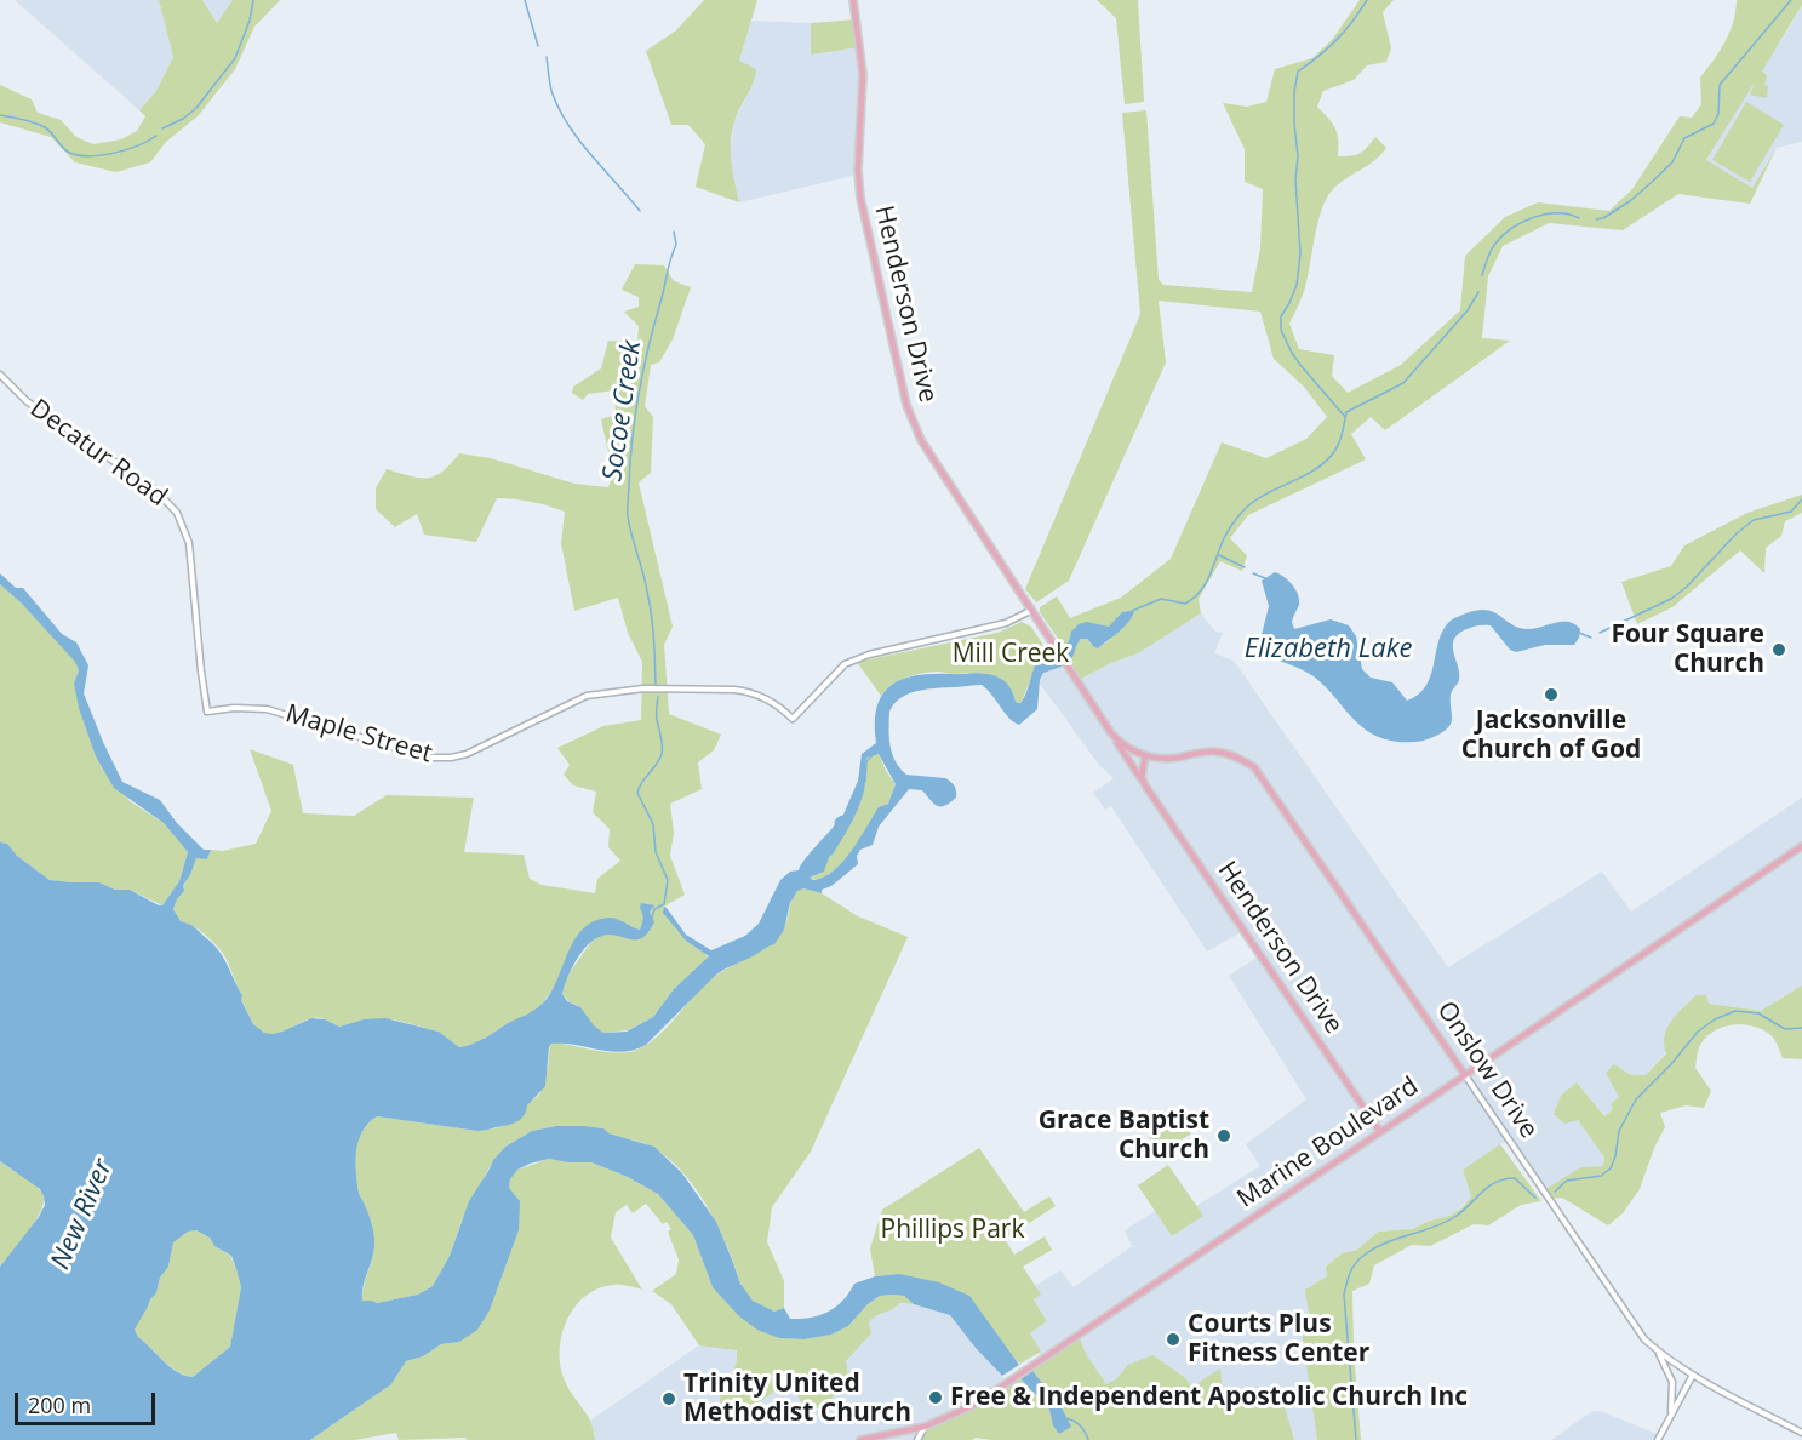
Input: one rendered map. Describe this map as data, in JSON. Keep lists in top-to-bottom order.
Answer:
{
  "streets": {
    "main road": ["Henderson Drive", "Onslow Drive", "Marine Boulevard"],
    "street": ["Decatur Road", "Maple Street"]
  },
  "crossings": [
    ["Henderson Drive", "Maple Street"],
    ["Henderson Drive", "Onslow Drive"],
    ["Henderson Drive", "Marine Boulevard"],
    ["Decatur Road", "Maple Street"],
    ["Onslow Drive", "Marine Boulevard"]
  ],
  "water": ["Socoe Creek", "Elizabeth Lake", "New River"],
  "parks": ["Mill Creek", "Phillips Park"],
  "places": [
    "Four Square Church",
    "Jacksonville Church of God",
    "Grace Baptist Church",
    "Courts Plus Fitness Center",
    "Free & Independent Apostolic Church Inc",
    "Trinity United Methodist Church"
  ],
  "scale_bar": "200 m"
}
